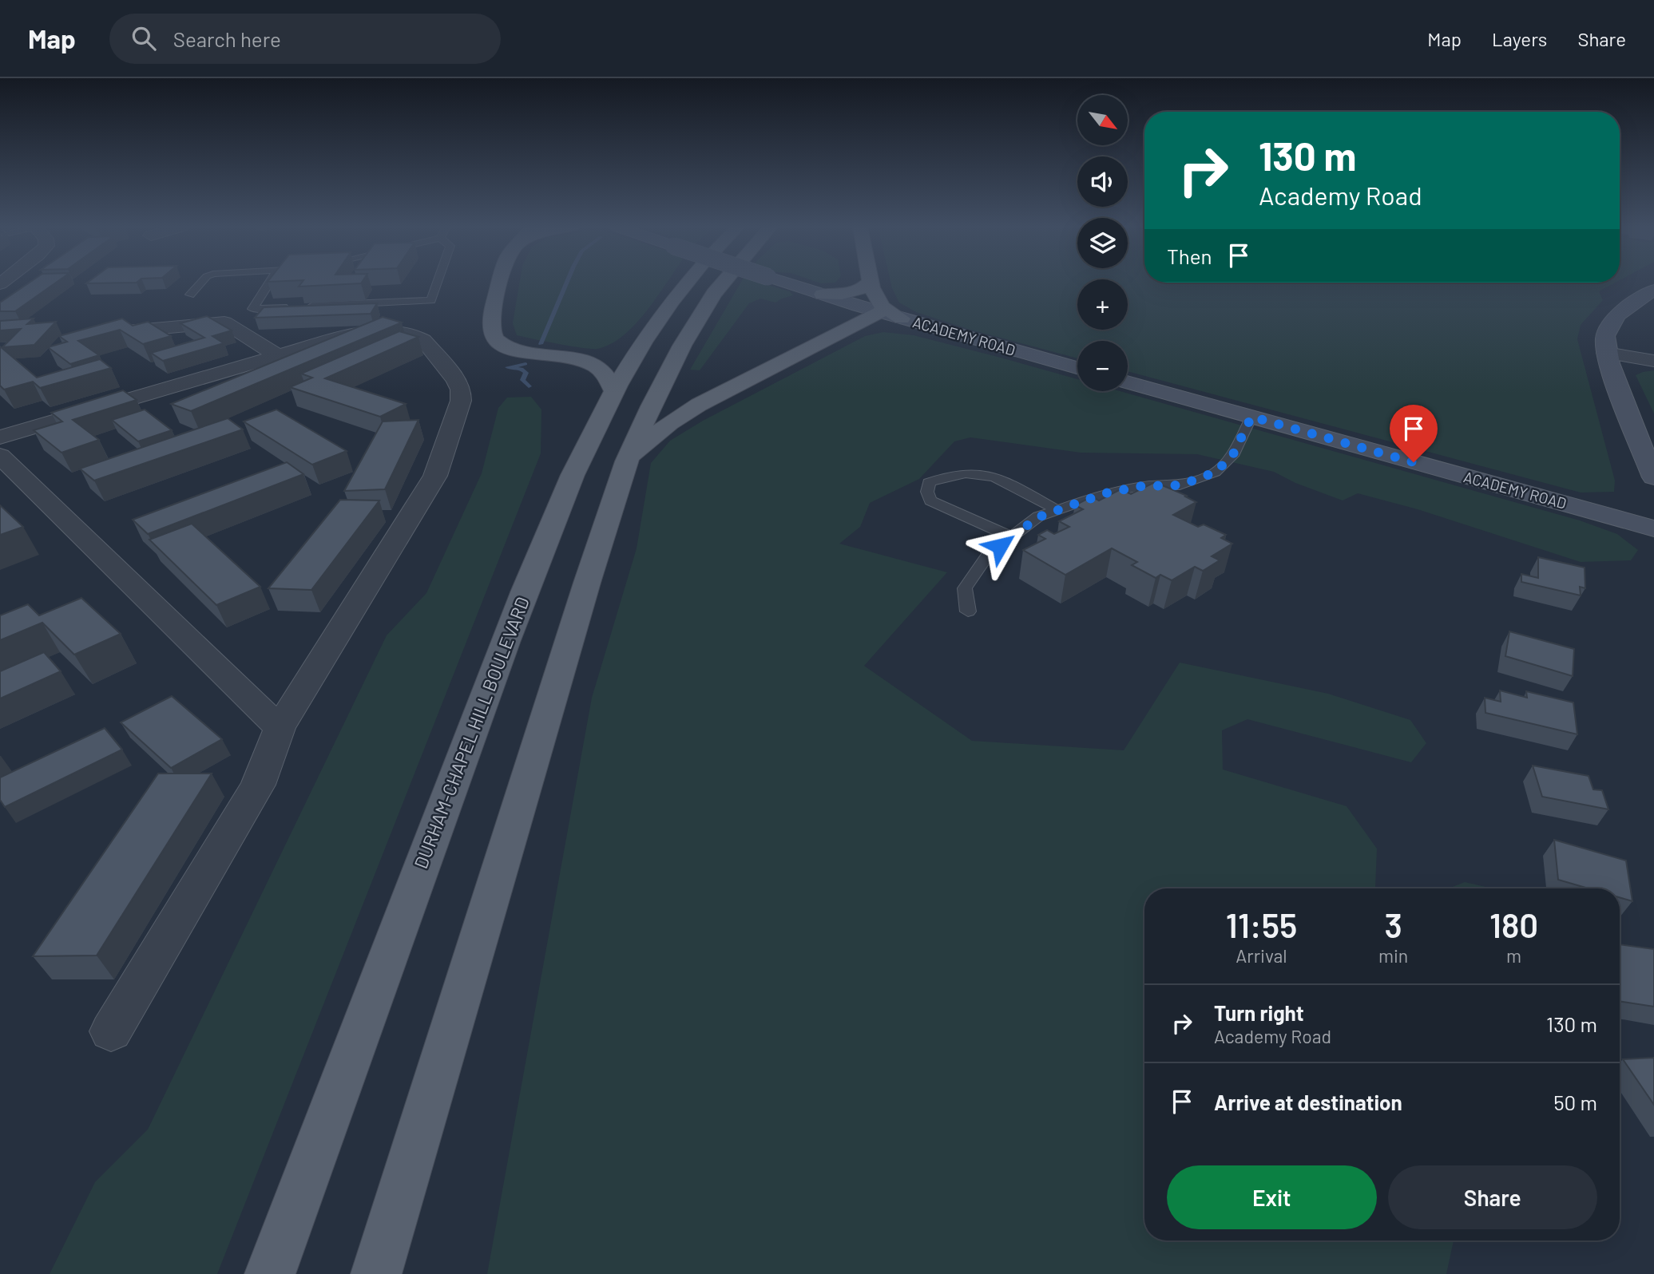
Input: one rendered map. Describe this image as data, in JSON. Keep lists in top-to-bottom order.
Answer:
{
  "streets": {
    "main road": ["ACADEMY ROAD", "DURHAM-CHAPEL HILL BOULEVARD"]
  },
  "north": "bottom right",
  "page": {
    "header": "Map",
    "search": "Search here",
    "nav": ["Map", "Layers", "Share"],
    "map_buttons": ["+", "−"],
    "turn": ["130 m", "Academy Road"],
    "then": "Then",
    "eta": [
      "11:55",
      "Arrival",
      "3",
      "min",
      "180",
      "m"
    ],
    "list": [
      {
        "name": "Turn right",
        "note": "Academy Road",
        "value": "130 m"
      },
      {
        "name": "Arrive at destination",
        "value": "50 m"
      }
    ],
    "buttons": ["Exit", "Share"]
  }
}
